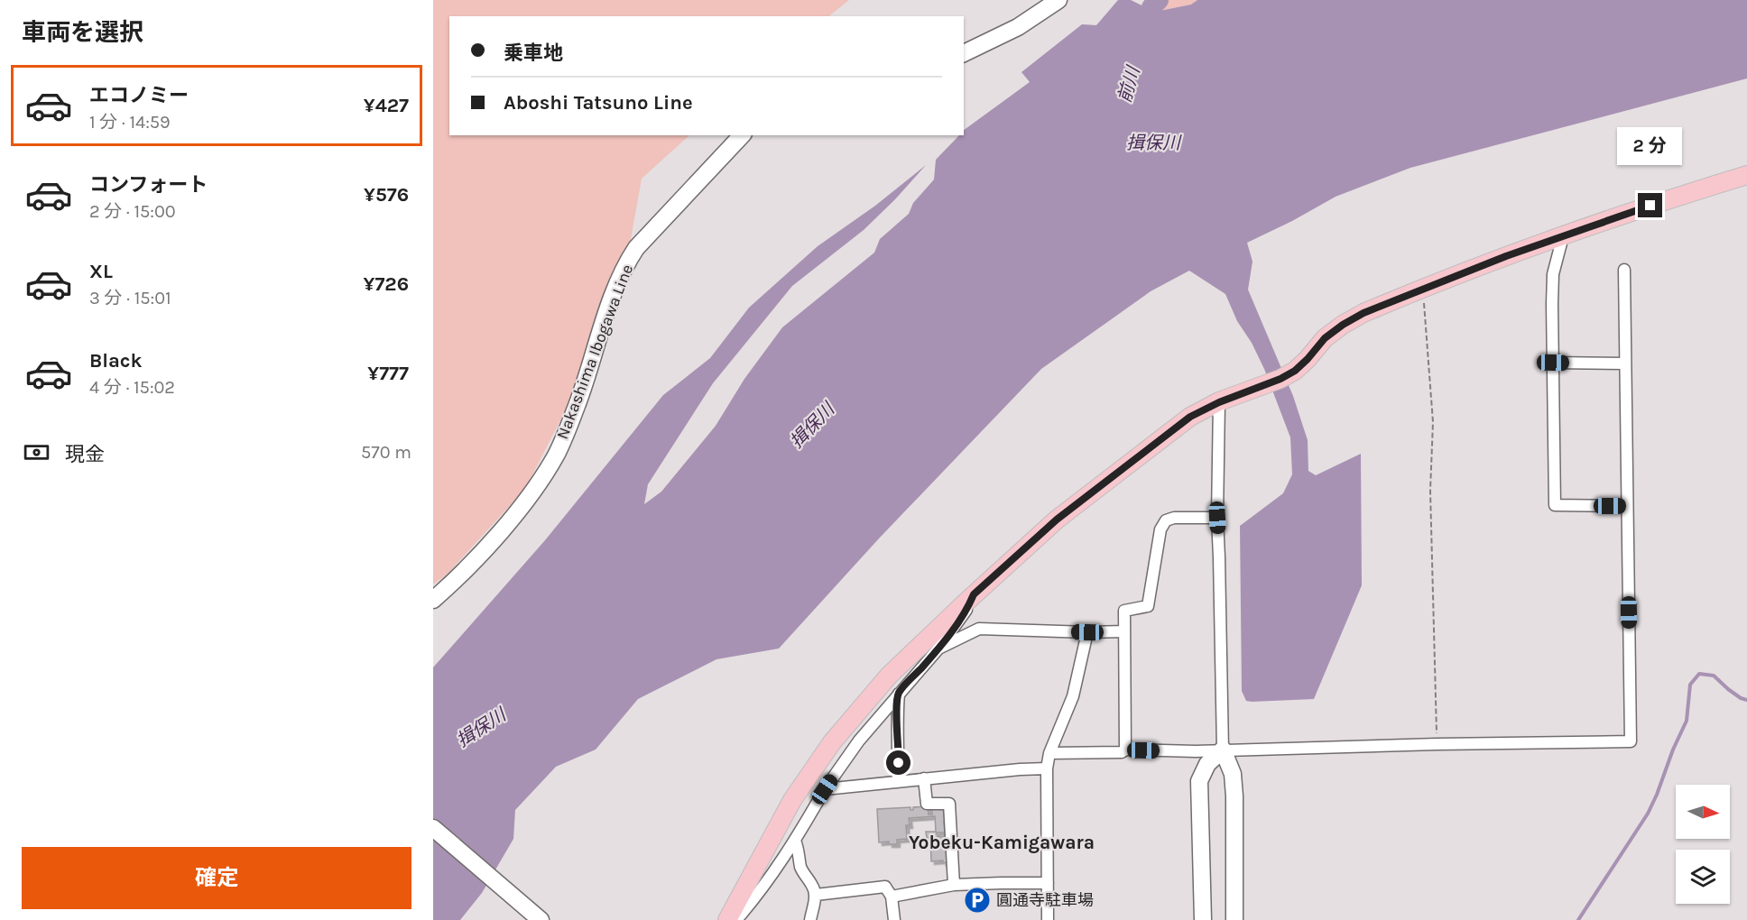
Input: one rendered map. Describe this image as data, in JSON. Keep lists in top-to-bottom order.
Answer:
{
  "streets": {
    "main road": ["Nakashima Ibogawa Line"]
  },
  "districts": ["Yobeku-Kamigawara"],
  "water": ["前川", "揖保川"],
  "places": {
    "parking": ["圓通寺駐車場"]
  },
  "north": "right",
  "page": {
    "heading": "車両を選択",
    "banner": ["乗車地", "Aboshi Tatsuno Line"],
    "list": [
      {
        "name": "エコノミー",
        "note": "1 分 · 14:59",
        "value": "¥427"
      },
      {
        "name": "コンフォート",
        "note": "2 分 · 15:00",
        "value": "¥576"
      },
      {
        "name": "XL",
        "note": "3 分 · 15:01",
        "value": "¥726"
      },
      {
        "name": "Black",
        "note": "4 分 · 15:02",
        "value": "¥777"
      }
    ],
    "bubble": "2 分",
    "pay": ["現金", "570 m"],
    "buttons": "確定"
  }
}
